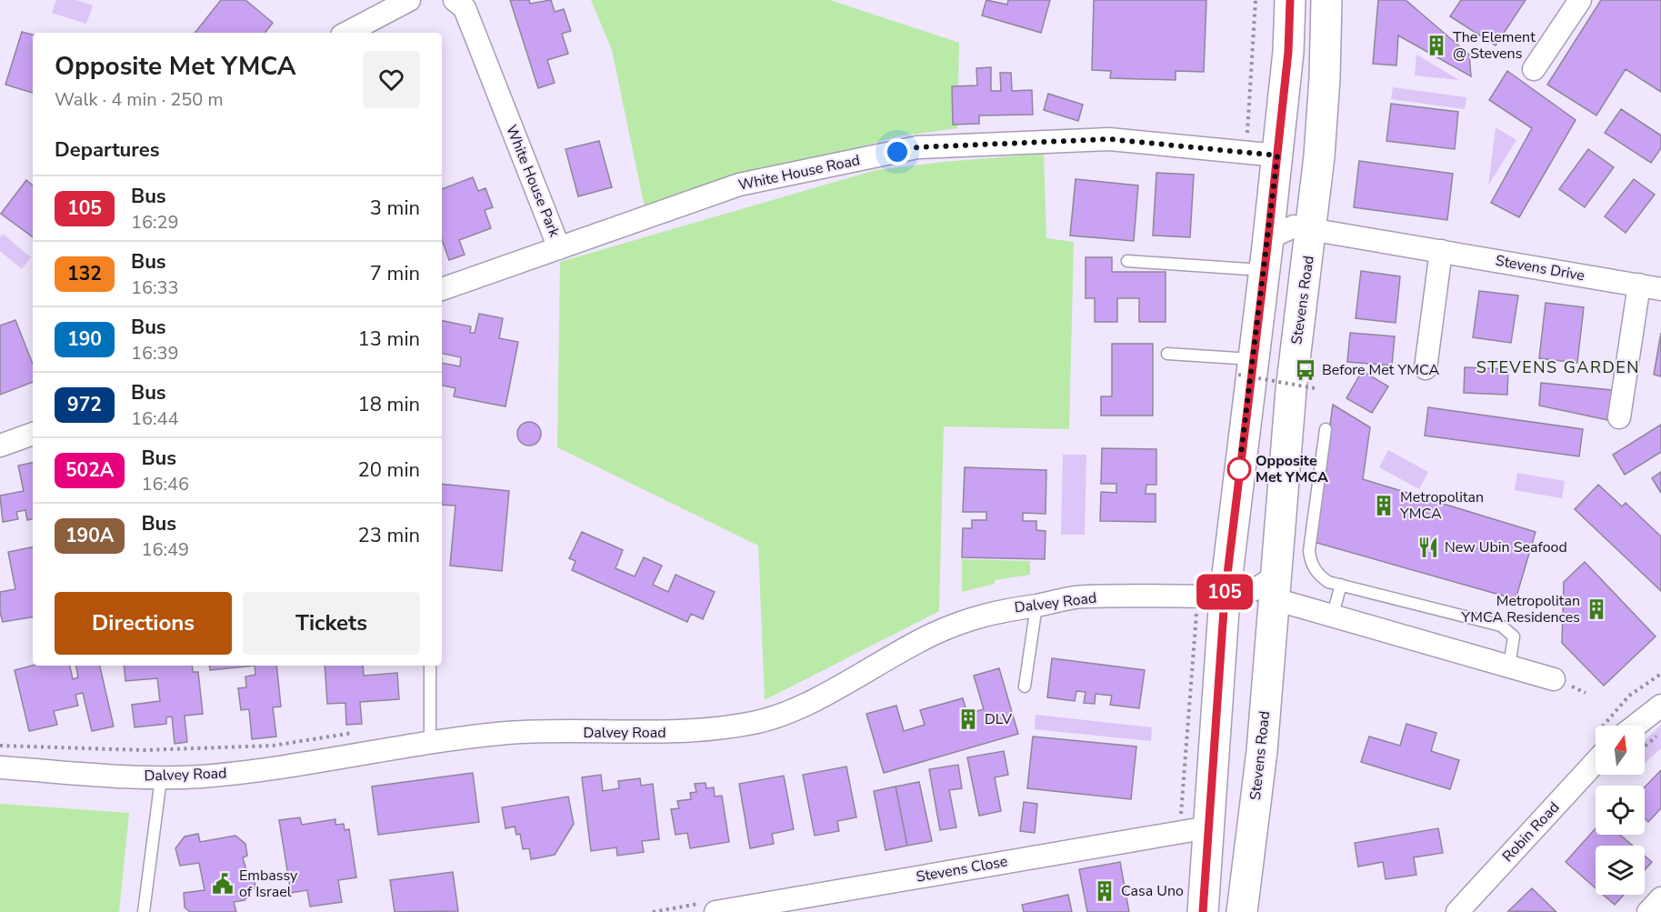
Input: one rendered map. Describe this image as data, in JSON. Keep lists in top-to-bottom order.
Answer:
{
  "streets": {
    "main road": ["Stevens Road"],
    "street": [
      "White House Road",
      "White House Park",
      "Stevens Drive",
      "Dalvey Road",
      "Robin Road",
      "Stevens Close"
    ]
  },
  "crossings": [
    ["White House Road", "White House Park"],
    ["Stevens Drive", "Stevens Road"],
    ["Stevens Road", "Dalvey Road"]
  ],
  "districts": ["STEVENS GARDEN"],
  "places": {
    "building": [
      "The Element @ Stevens",
      "Metropolitan YMCA",
      "Metropolitan YMCA Residences",
      "DLV",
      "Casa Uno"
    ],
    "bus stop": ["Before Met YMCA"],
    "other": ["Opposite Met YMCA"],
    "restaurant": ["New Ubin Seafood"],
    "public building": ["Embassy of Israel"]
  },
  "lines": ["bus line 105"],
  "north": "top",
  "page": {
    "on_map": "105",
    "heading": [
      ["Opposite Met YMCA", "Walk · 4 min · 250 m"],
      "Departures"
    ],
    "list": [
      {
        "mark": "105",
        "name": "Bus",
        "note": "16:29",
        "value": "3 min"
      },
      {
        "mark": "132",
        "name": "Bus",
        "note": "16:33",
        "value": "7 min"
      },
      {
        "mark": "190",
        "name": "Bus",
        "note": "16:39",
        "value": "13 min"
      },
      {
        "mark": "972",
        "name": "Bus",
        "note": "16:44",
        "value": "18 min"
      },
      {
        "mark": "502A",
        "name": "Bus",
        "note": "16:46",
        "value": "20 min"
      },
      {
        "mark": "190A",
        "name": "Bus",
        "note": "16:49",
        "value": "23 min"
      }
    ],
    "buttons": ["Directions", "Tickets"]
  }
}
